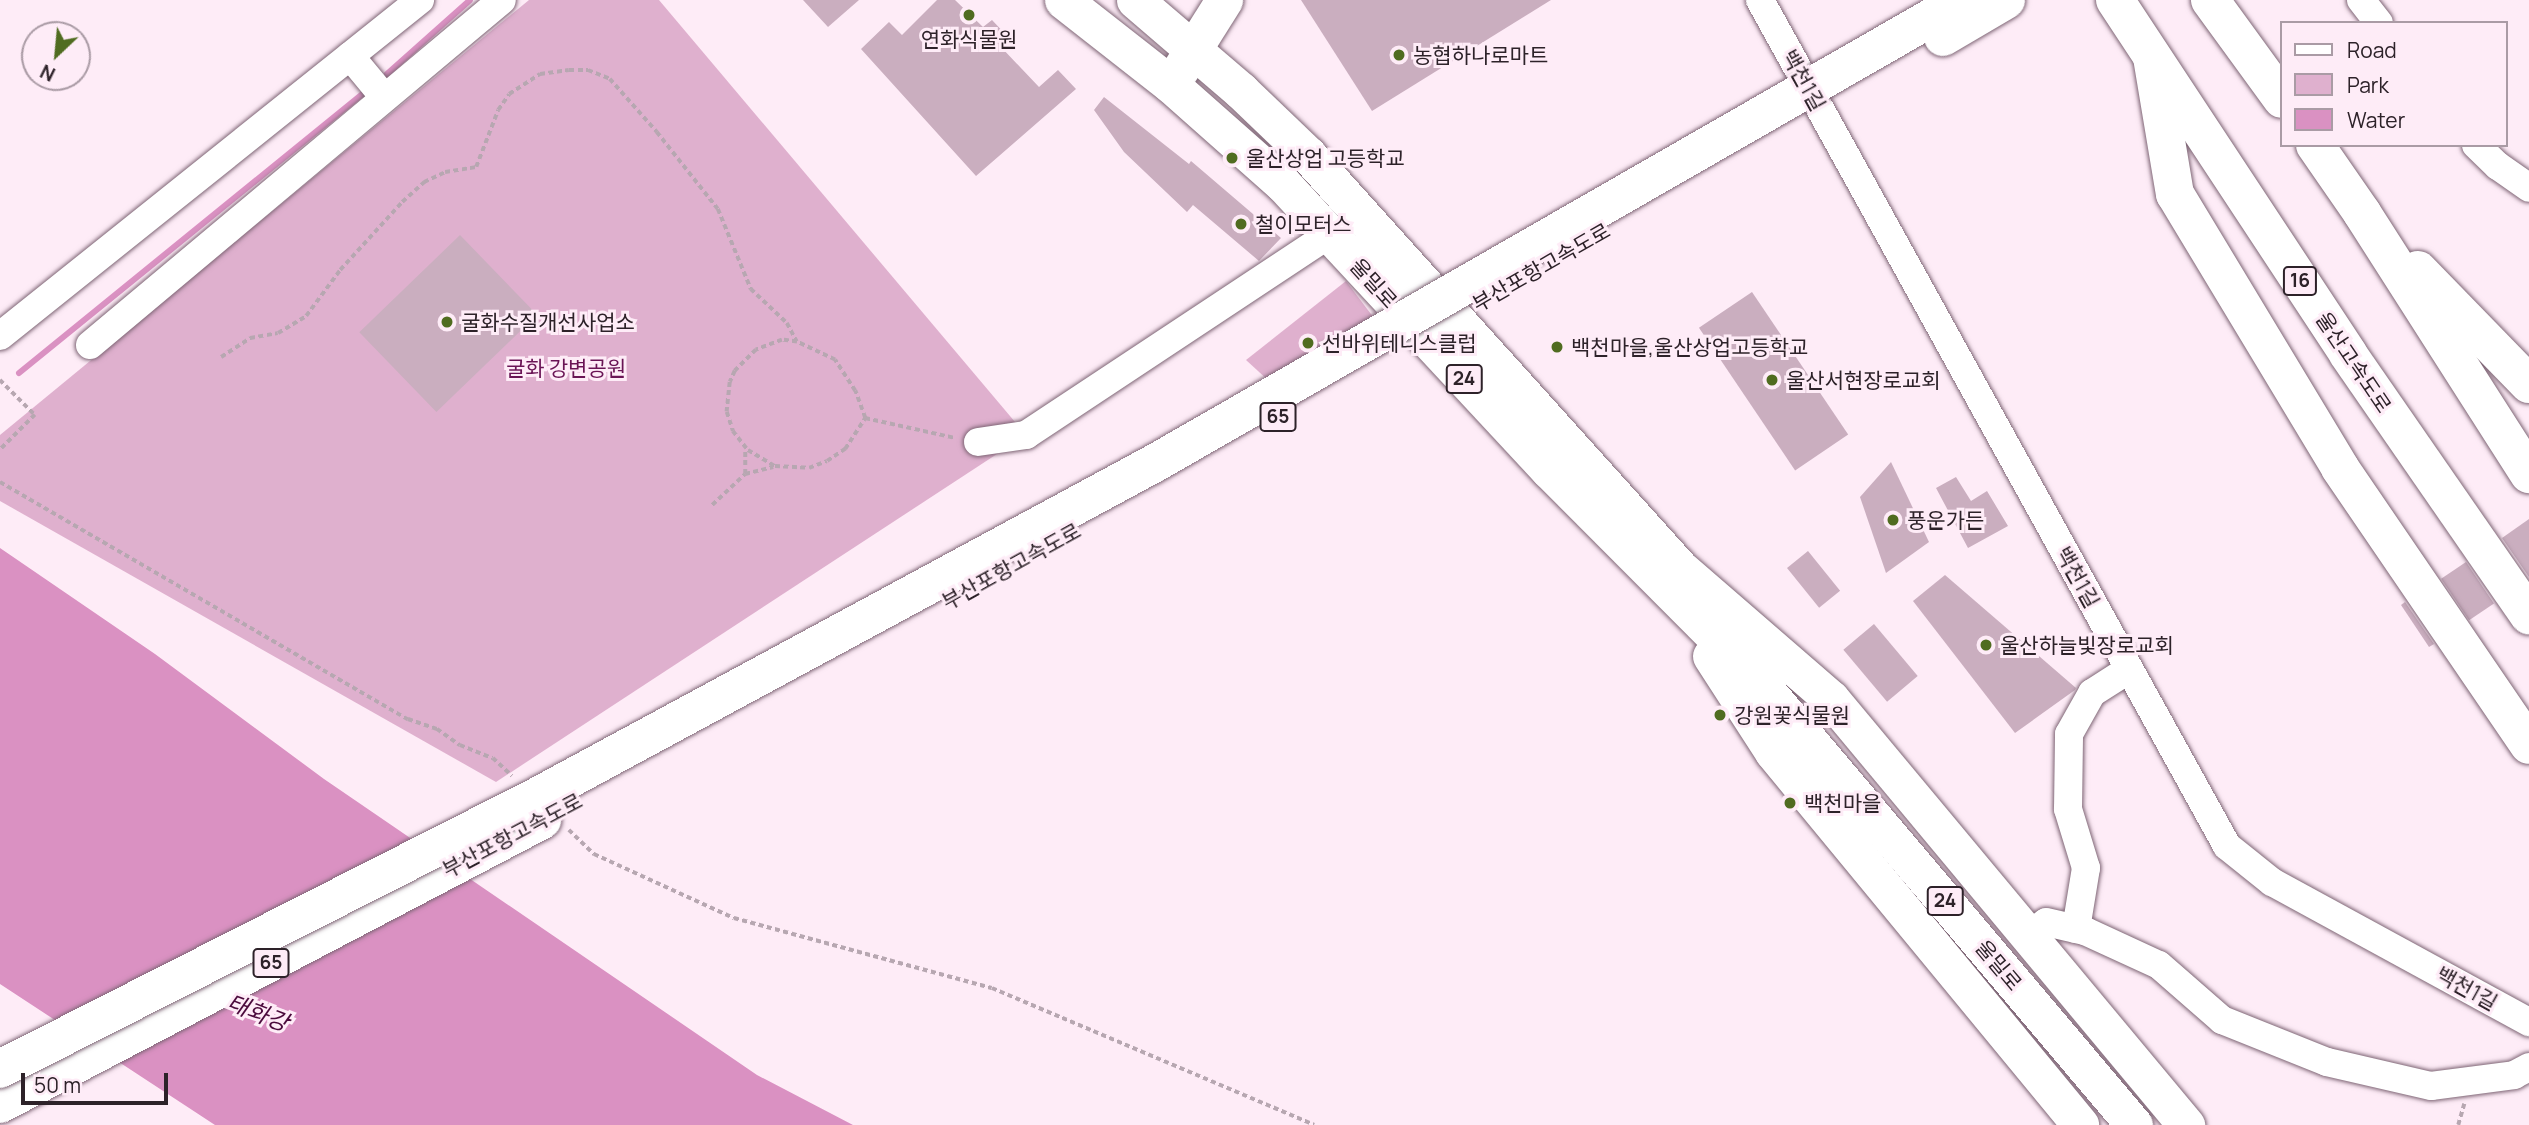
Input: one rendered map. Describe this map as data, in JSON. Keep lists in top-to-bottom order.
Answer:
{
  "streets": {
    "highway": [
      "부산포항고속도로",
      "16",
      "울산고속도로",
      "65"
    ],
    "main road": ["울밀로", "24"],
    "street": ["백천1길"]
  },
  "water": ["태화강"],
  "parks": ["굴화 강변공원"],
  "places": [
    "연화식물원",
    "농협하나로마트",
    "울산상업 고등학교",
    "철이모터스",
    "굴화수질개선사업소",
    "선바위테니스클럽",
    "백천마을,울산상업고등학교",
    "울산서현장로교회",
    "풍운가든",
    "울산하늘빛장로교회",
    "강원꽃식물원",
    "백천마을"
  ],
  "legend": ["Road", "Park", "Water"],
  "scale_bar": "50 m",
  "north": "bottom left"
}
